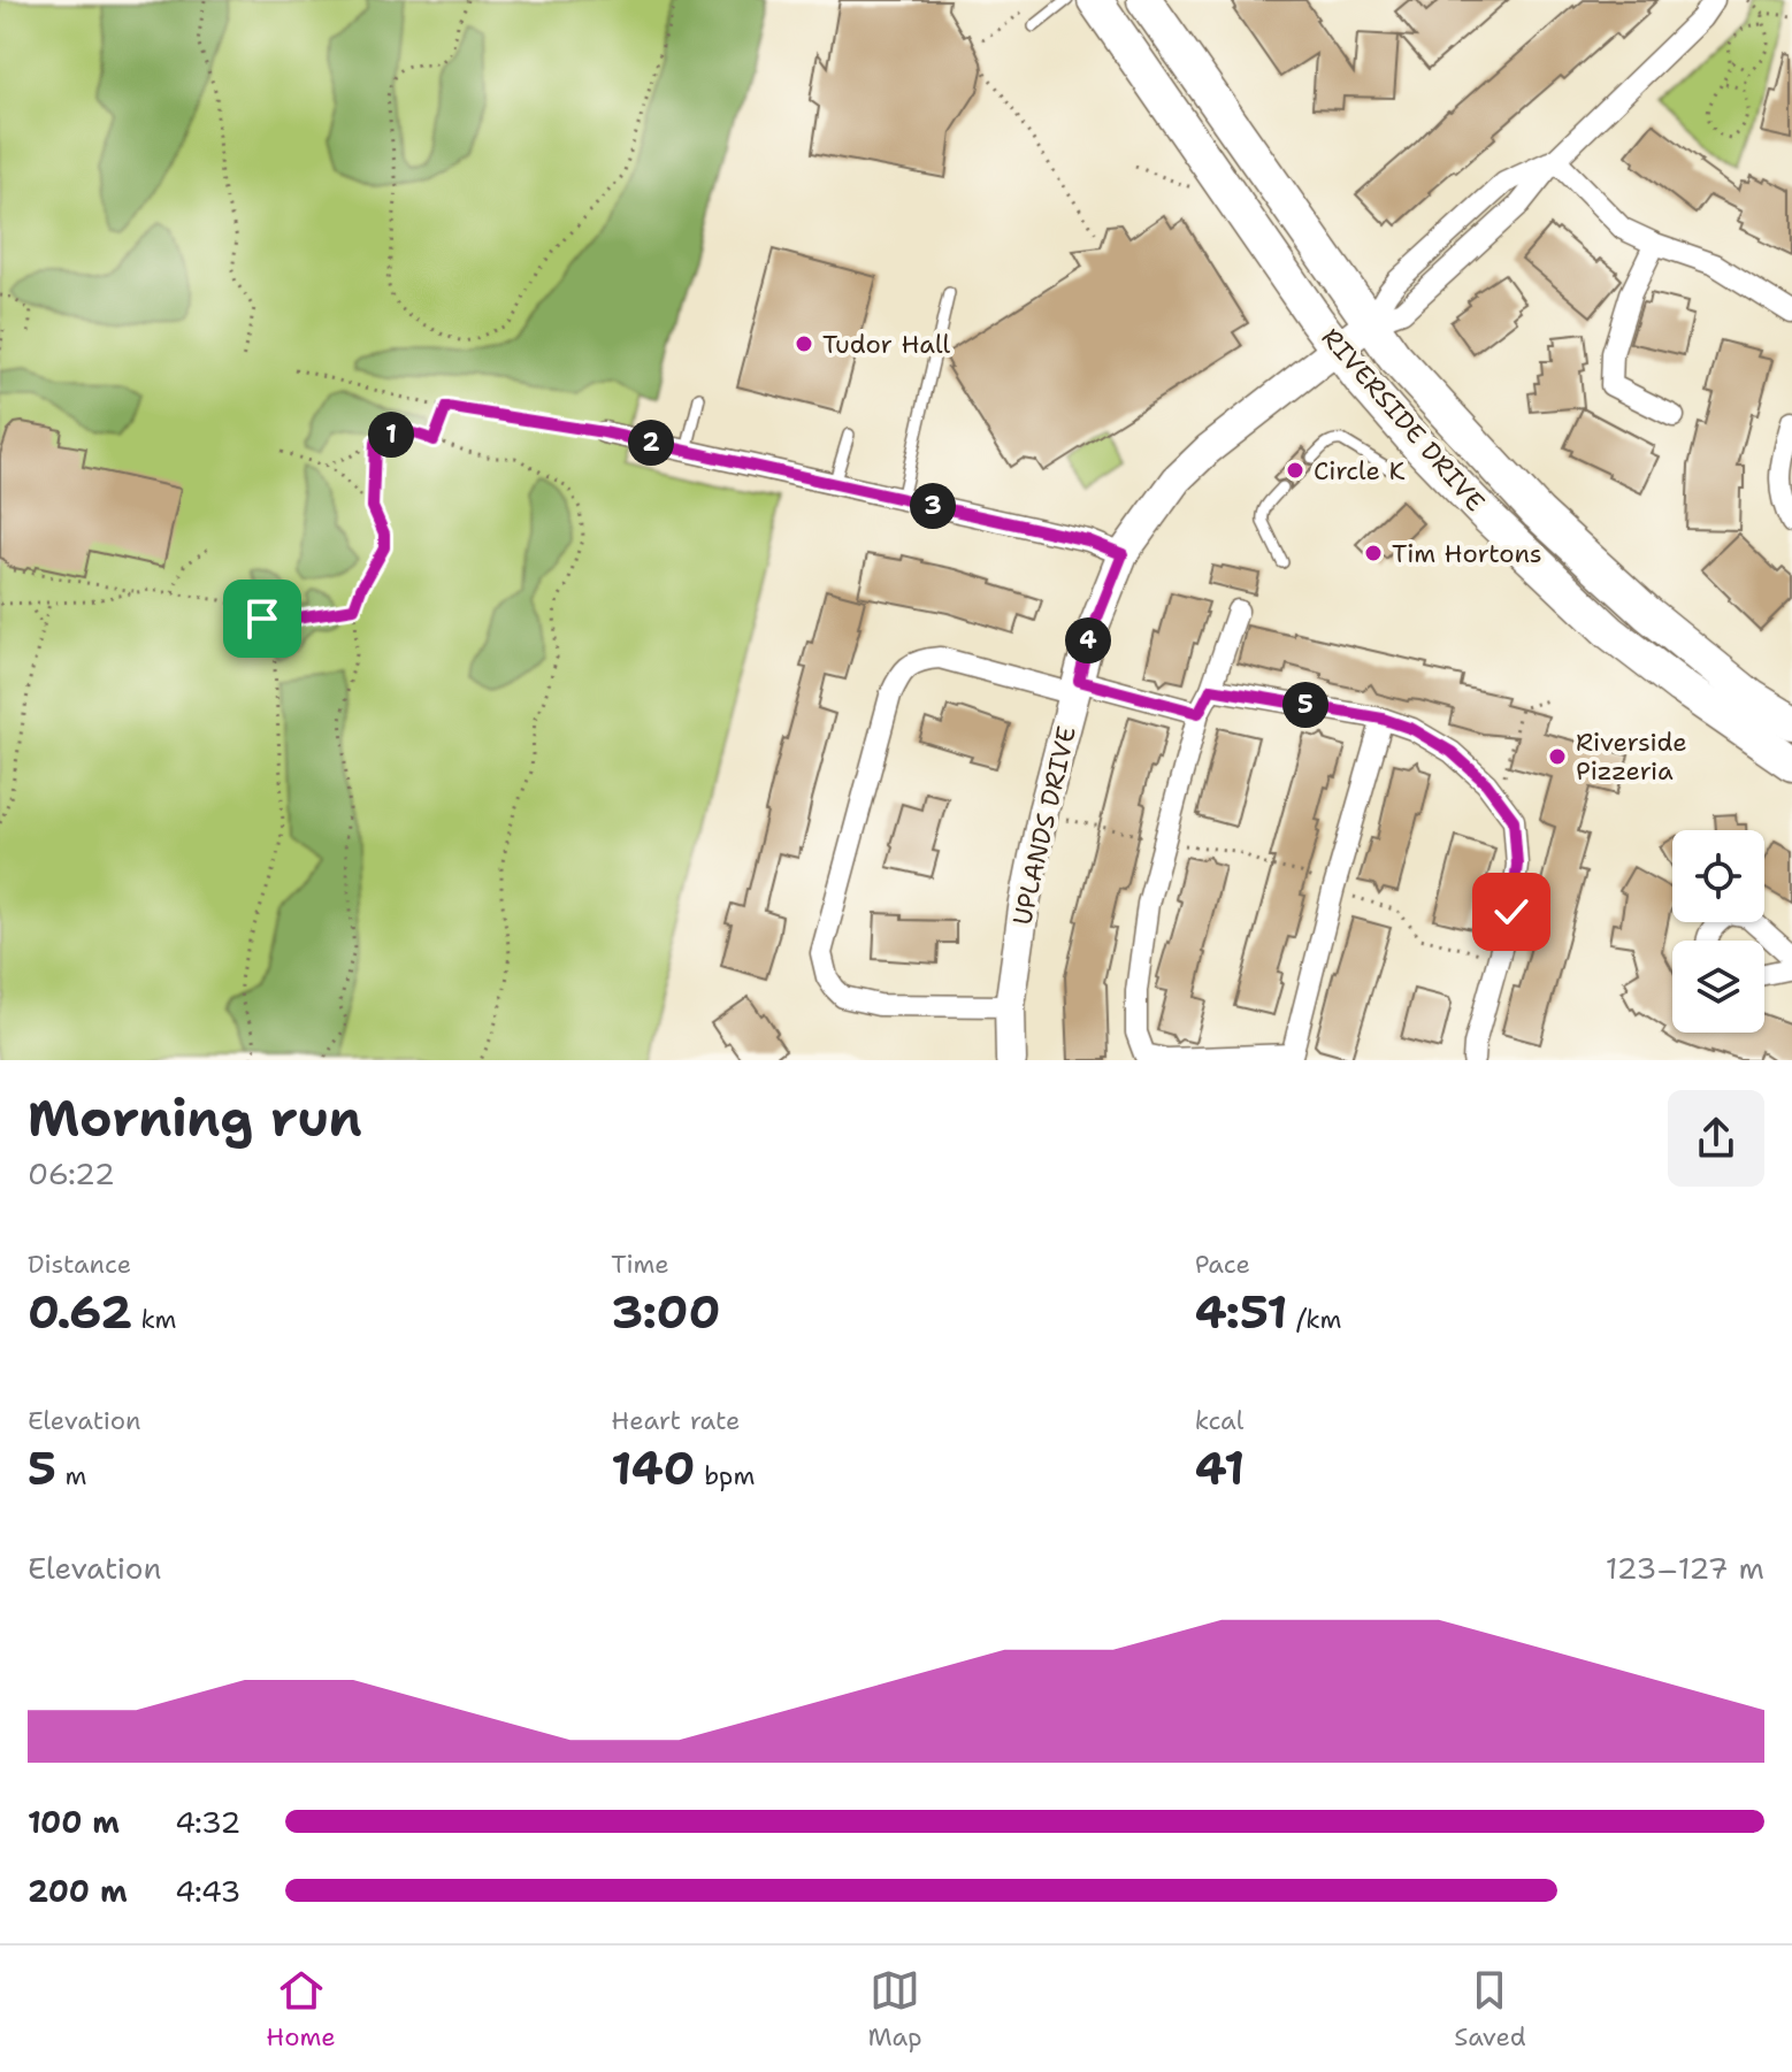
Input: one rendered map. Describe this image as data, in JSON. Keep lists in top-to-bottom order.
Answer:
{
  "streets": {
    "main road": ["RIVERSIDE DRIVE"],
    "street": ["UPLANDS DRIVE"]
  },
  "crossings": [
    ["RIVERSIDE DRIVE", "UPLANDS DRIVE"]
  ],
  "places": [
    "Tudor Hall",
    "Circle K",
    "Tim Hortons",
    "Riverside Pizzeria"
  ],
  "page": {
    "pins": [
      "1",
      "2",
      "3",
      "4",
      "5"
    ],
    "heading": ["Morning run", "06:22"],
    "stats": [
      ["Distance", "0.62 km"],
      ["Time", "3:00"],
      ["Pace", "4:51 /km"],
      ["Elevation", "5 m"],
      ["Heart rate", "140 bpm"],
      ["kcal", "41"]
    ],
    "chart": ["Elevation", "123–127 m"],
    "list": [
      {
        "name": "100 m",
        "note": "4:32"
      },
      {
        "name": "200 m",
        "note": "4:43"
      }
    ],
    "tabs": ["Home", "Map", "Saved"]
  }
}
